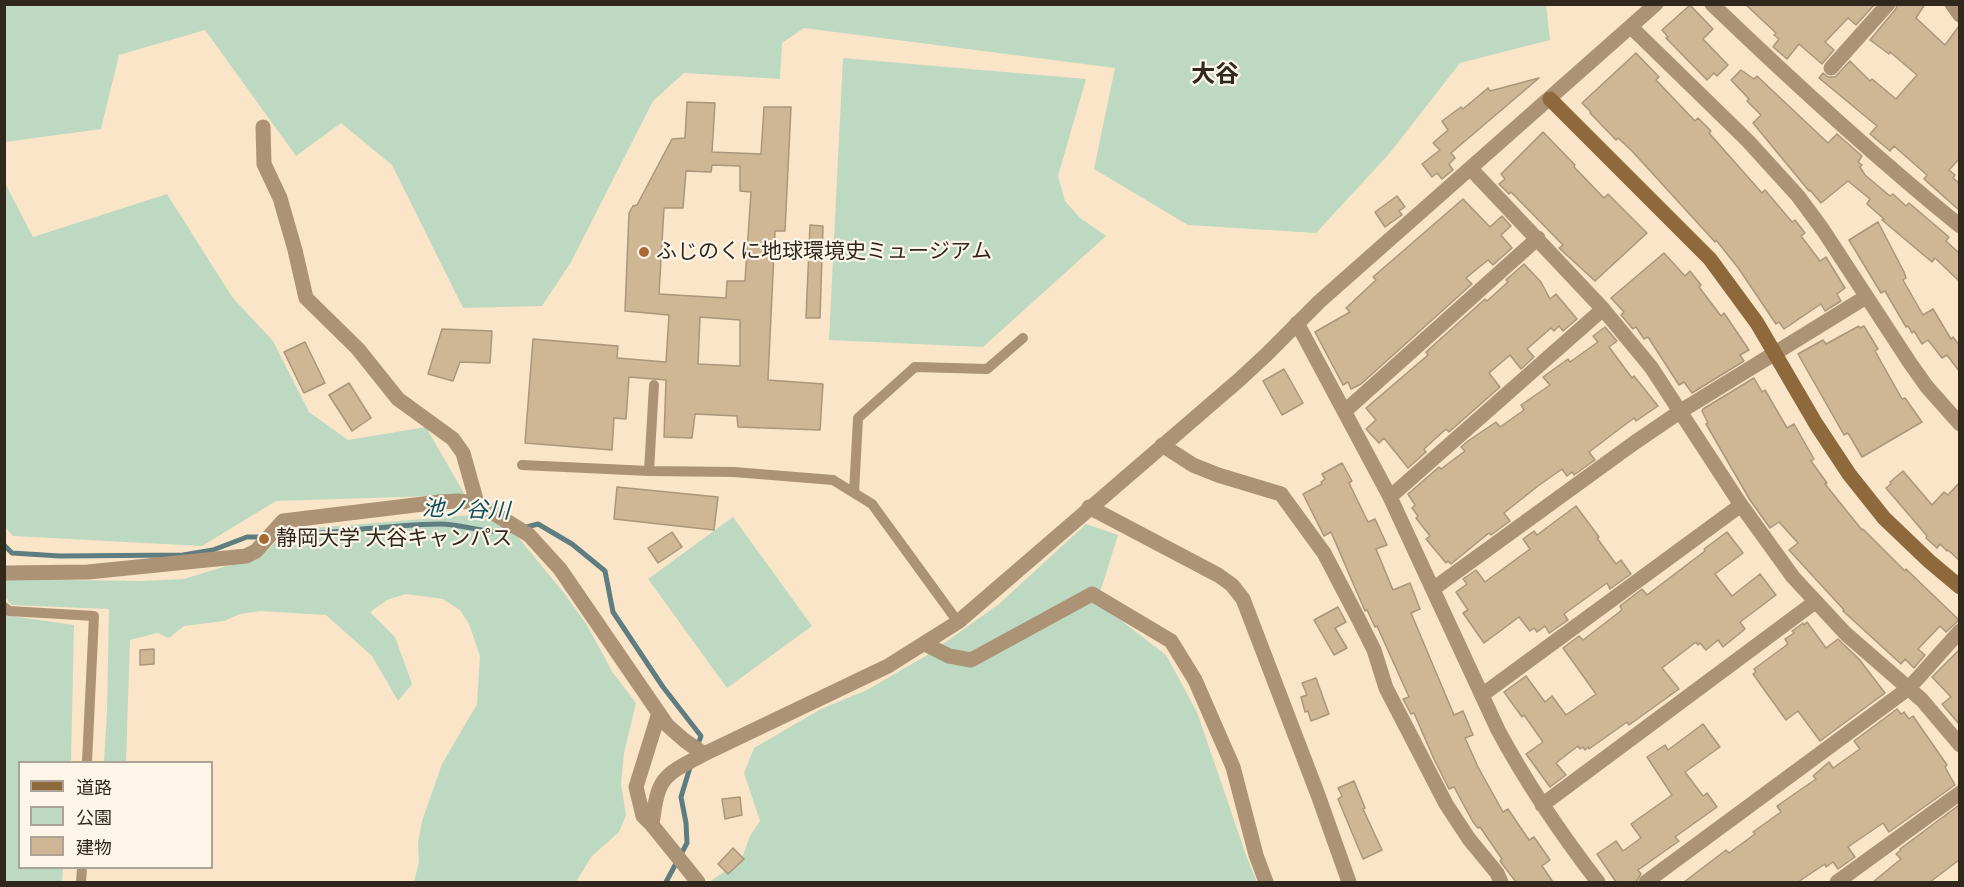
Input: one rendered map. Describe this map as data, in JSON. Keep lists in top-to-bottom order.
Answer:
{
  "districts": ["大谷"],
  "water": ["池ノ谷川"],
  "places": ["ふじのくに地球環境史ミュージアム", "静岡大学 大谷キャンパス"],
  "legend": ["道路", "公園", "建物"]
}
